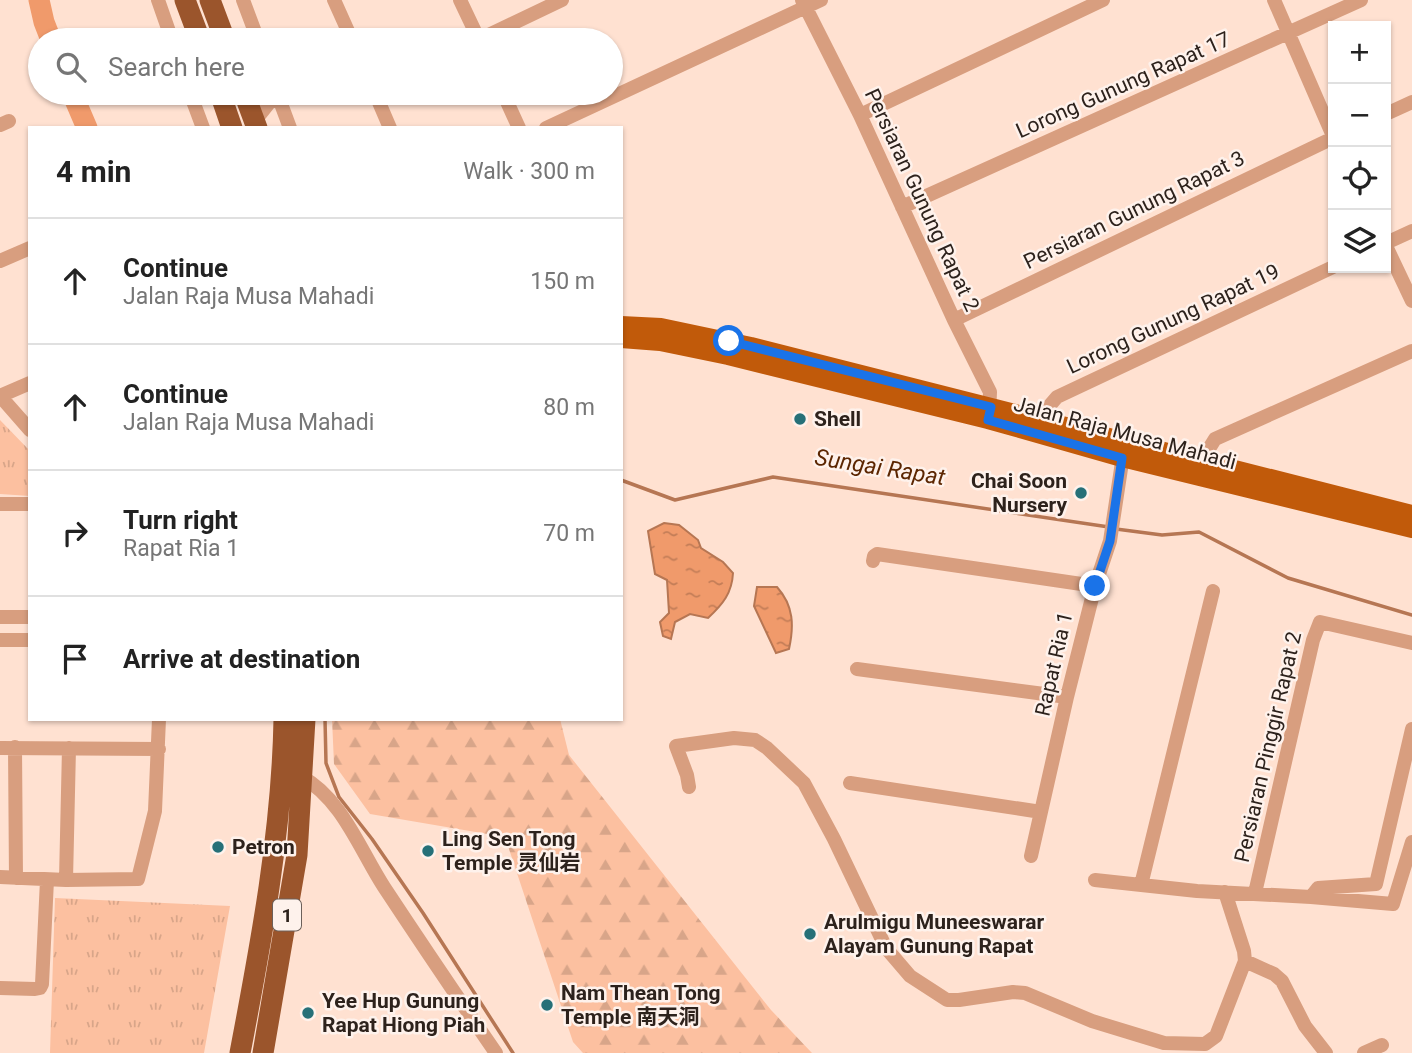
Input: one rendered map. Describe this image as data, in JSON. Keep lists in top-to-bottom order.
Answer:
{
  "streets": {
    "highway": ["1"],
    "main road": ["Jalan Raja Musa Mahadi"],
    "street": [
      "Lorong Gunung Rapat 17",
      "Persiaran Gunung Rapat 2",
      "Persiaran Gunung Rapat 3",
      "Lorong Gunung Rapat 19",
      "Rapat Ria 1",
      "Persiaran Pinggir Rapat 2"
    ]
  },
  "crossings": [
    ["Lorong Gunung Rapat 17", "Persiaran Gunung Rapat 2"],
    ["Persiaran Gunung Rapat 2", "Persiaran Gunung Rapat 3"],
    ["Persiaran Gunung Rapat 2", "Jalan Raja Musa Mahadi"],
    ["Lorong Gunung Rapat 19", "Jalan Raja Musa Mahadi"],
    ["Jalan Raja Musa Mahadi", "Rapat Ria 1"]
  ],
  "water": ["Sungai Rapat"],
  "places": [
    "Shell",
    "Chai Soon Nursery",
    "Petron",
    "Ling Sen Tong Temple 灵仙岩",
    "Arulmigu Muneeswarar Alayam Gunung Rapat",
    "Nam Thean Tong Temple 南天洞",
    "Yee Hup Gunung Rapat Hiong Piah"
  ],
  "page": {
    "map_buttons": ["+", "−"],
    "search": "Search here",
    "heading": ["4 min", "Walk · 300 m"],
    "list": [
      ["Continue", "Jalan Raja Musa Mahadi", "150 m"],
      ["Continue", "Jalan Raja Musa Mahadi", "80 m"],
      ["Turn right", "Rapat Ria 1", "70 m"],
      "Arrive at destination"
    ]
  }
}
